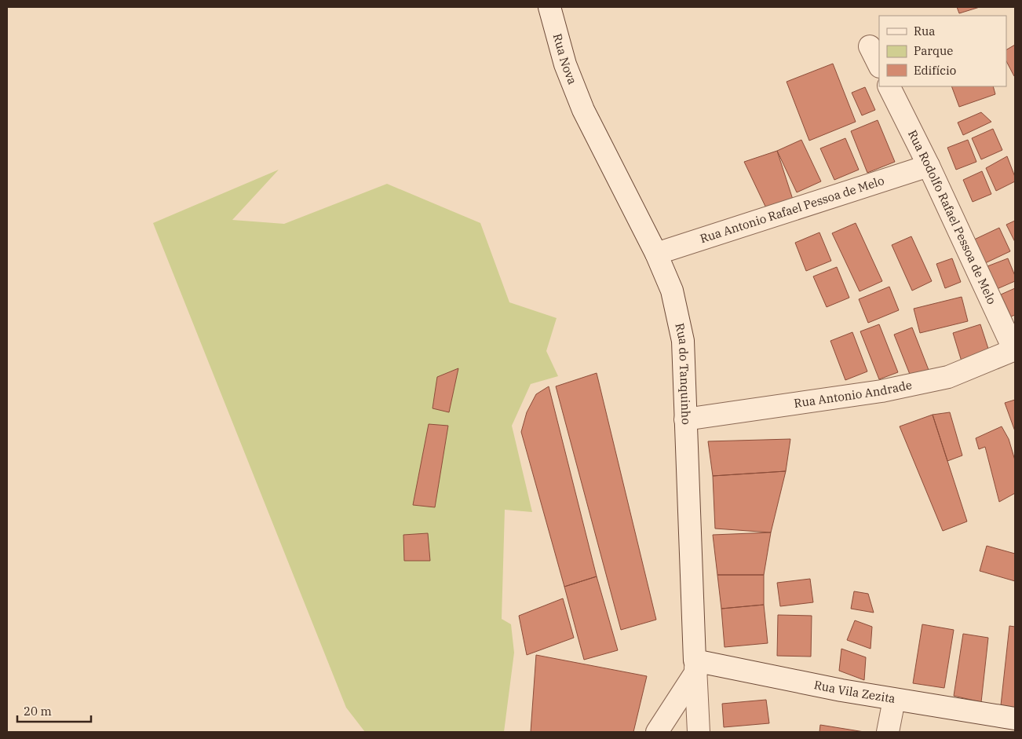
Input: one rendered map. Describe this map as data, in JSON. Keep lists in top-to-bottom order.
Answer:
{
  "streets": {
    "street": [
      "Rua Nova",
      "Rua Antonio Rafael Pessoa de Melo",
      "Rua Rodolfo Rafael Pessoa de Melo",
      "Rua do Tanquinho",
      "Rua Antonio Andrade",
      "Rua Vila Zezita"
    ]
  },
  "crossings": [
    ["Rua Nova", "Rua do Tanquinho"],
    ["Rua Antonio Rafael Pessoa de Melo", "Rua Rodolfo Rafael Pessoa de Melo"],
    ["Rua Antonio Rafael Pessoa de Melo", "Rua do Tanquinho"],
    ["Rua Rodolfo Rafael Pessoa de Melo", "Rua Antonio Andrade"],
    ["Rua do Tanquinho", "Rua Antonio Andrade"],
    ["Rua do Tanquinho", "Rua Vila Zezita"]
  ],
  "legend": ["Rua", "Parque", "Edifício"],
  "scale_bar": "20 m"
}
